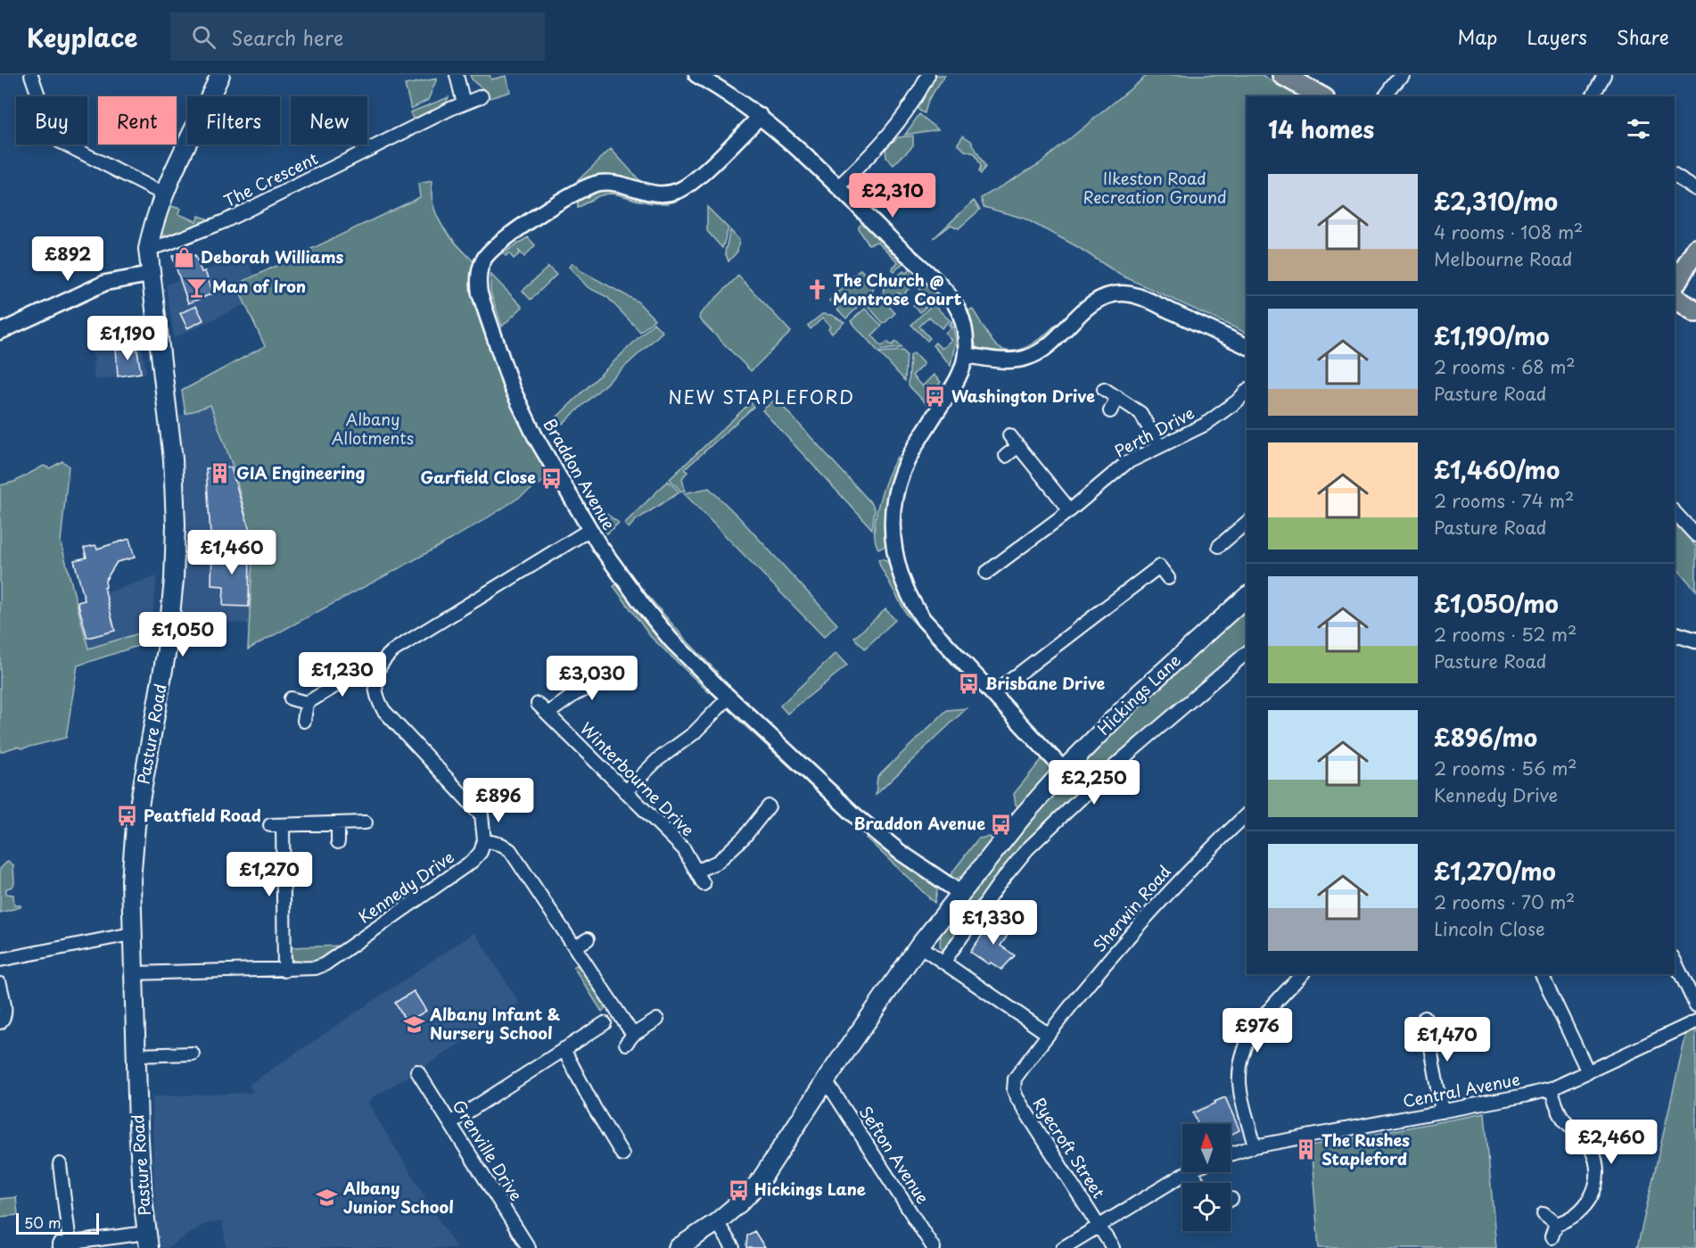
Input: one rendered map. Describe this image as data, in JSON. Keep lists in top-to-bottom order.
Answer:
{
  "streets": {
    "main road": ["Hickings Lane", "Pasture Road"],
    "street": [
      "The Crescent",
      "Perth Drive",
      "Braddon Avenue",
      "Winterbourne Drive",
      "Kennedy Drive",
      "Sherwin Road",
      "Central Avenue",
      "Ryecroft Street",
      "Grenville Drive",
      "Sefton Avenue"
    ]
  },
  "crossings": [
    ["The Crescent", "Pasture Road"],
    ["Braddon Avenue", "Hickings Lane"],
    ["Hickings Lane", "Sefton Avenue"],
    ["Pasture Road", "Kennedy Drive"],
    ["Sherwin Road", "Ryecroft Street"]
  ],
  "districts": ["NEW STAPLEFORD"],
  "parks": ["Ilkeston Road Recreation Ground", "Albany Allotments"],
  "places": {
    "shop": ["Deborah Williams"],
    "bar": ["Man of Iron"],
    "church": ["The Church @ Montrose Court"],
    "bus stop": [
      "Washington Drive",
      "Garfield Close",
      "Brisbane Drive",
      "Peatfield Road",
      "Braddon Avenue",
      "Hickings Lane"
    ],
    "building": ["GIA Engineering", "The Rushes Stapleford"],
    "school or university": ["Albany Infant & Nursery School", "Albany Junior School"]
  },
  "scale_bar": "50 m",
  "north": "top",
  "page": {
    "header": "Keyplace",
    "search": "Search here",
    "nav": ["Map", "Layers", "Share"],
    "chip": [
      "Buy",
      "Rent",
      "Filters",
      "New"
    ],
    "heading": "14 homes",
    "list": [
      {
        "name": "£2,310/mo",
        "note": "4 rooms · 108 m² · Melbourne Road"
      },
      {
        "name": "£1,190/mo",
        "note": "2 rooms · 68 m² · Pasture Road"
      },
      {
        "name": "£1,460/mo",
        "note": "2 rooms · 74 m² · Pasture Road"
      },
      {
        "name": "£1,050/mo",
        "note": "2 rooms · 52 m² · Pasture Road"
      },
      {
        "name": "£896/mo",
        "note": "2 rooms · 56 m² · Kennedy Drive"
      },
      {
        "name": "£1,270/mo",
        "note": "2 rooms · 70 m² · Lincoln Close"
      }
    ],
    "price": [
      "£2,310",
      "£892",
      "£1,190",
      "£1,460",
      "£1,050",
      "£1,230",
      "£3,030",
      "£2,250",
      "£896",
      "£1,270",
      "£1,330",
      "£976",
      "£1,470",
      "£2,460"
    ],
    "scale": "50 m"
  }
}
